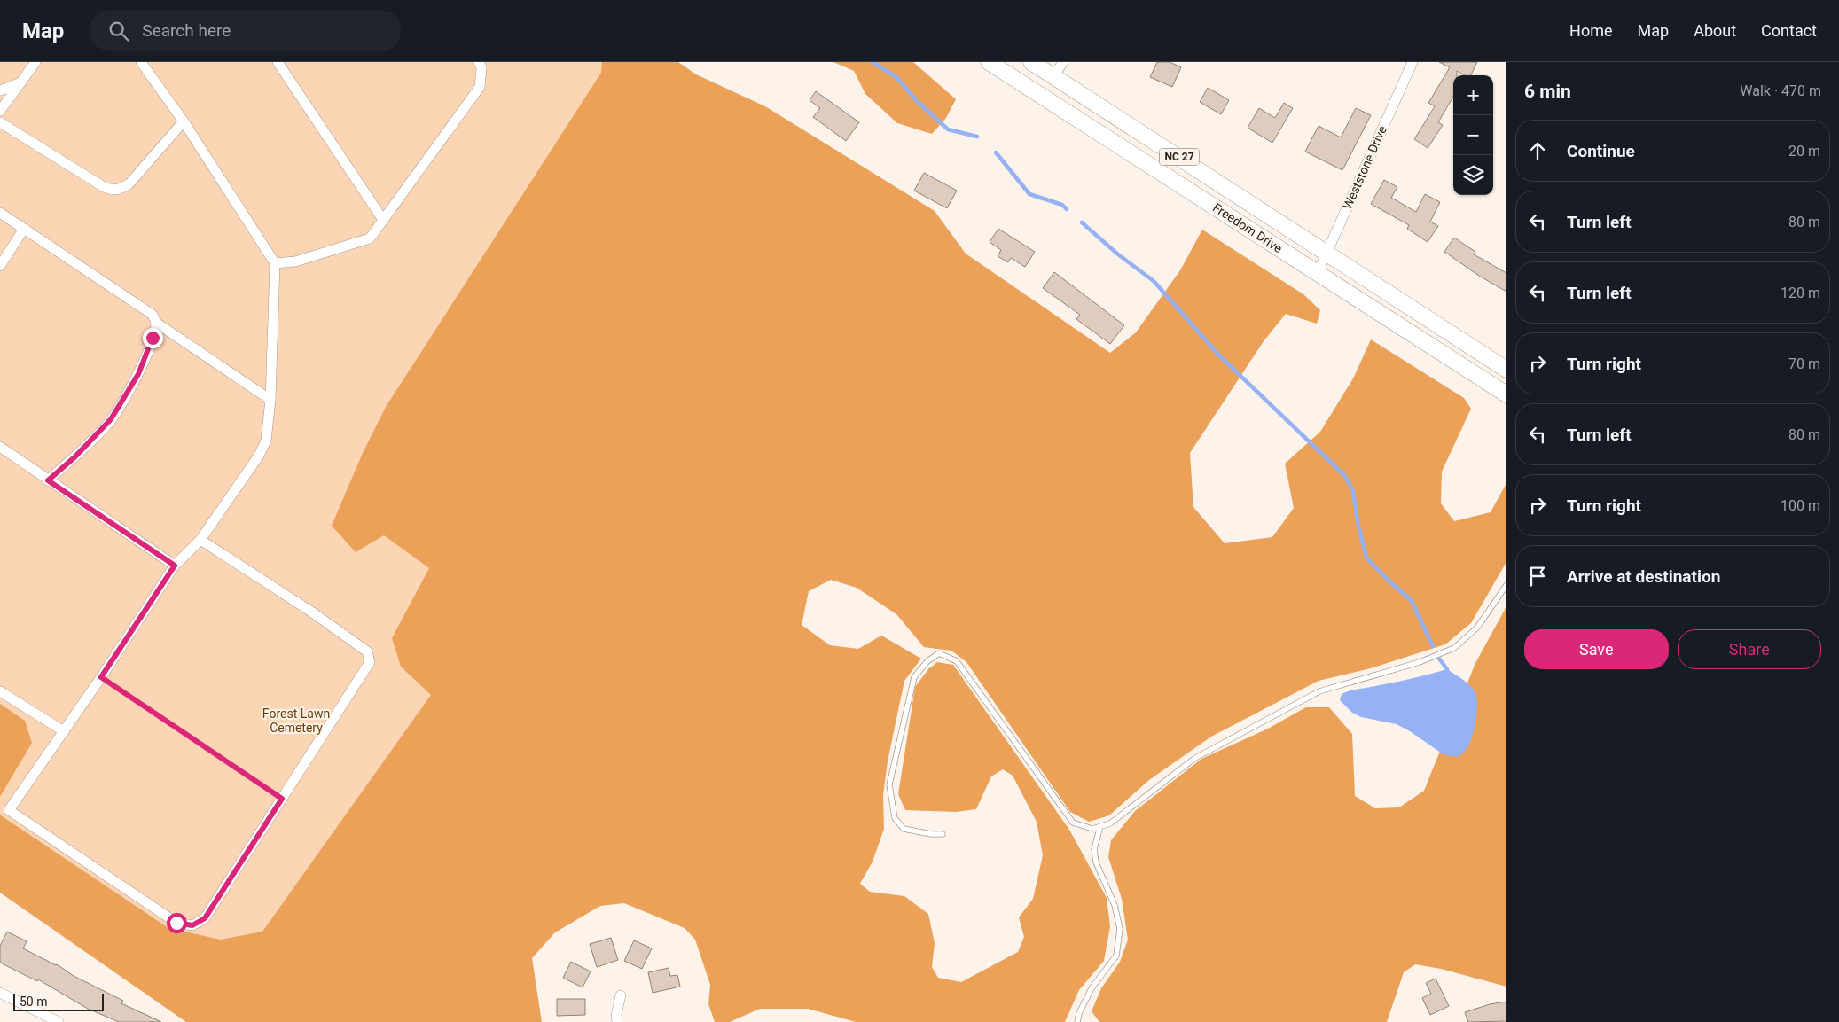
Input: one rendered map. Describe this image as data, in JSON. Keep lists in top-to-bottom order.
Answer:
{
  "streets": {
    "main road": ["NC 27", "Freedom Drive"],
    "street": ["Weststone Drive"]
  },
  "crossings": [
    ["Weststone Drive", "Freedom Drive"]
  ],
  "parks": ["Forest Lawn Cemetery"],
  "scale_bar": "50 m",
  "page": {
    "header": "Map",
    "search": "Search here",
    "nav": [
      "Home",
      "Map",
      "About",
      "Contact"
    ],
    "heading": ["6 min", "Walk · 470 m"],
    "map_buttons": ["+", "−"],
    "list": [
      ["Continue", "20 m"],
      ["Turn left", "80 m"],
      ["Turn left", "120 m"],
      ["Turn right", "70 m"],
      ["Turn left", "80 m"],
      ["Turn right", "100 m"],
      "Arrive at destination"
    ],
    "buttons": ["Save", "Share"],
    "scale": "50 m"
  }
}
